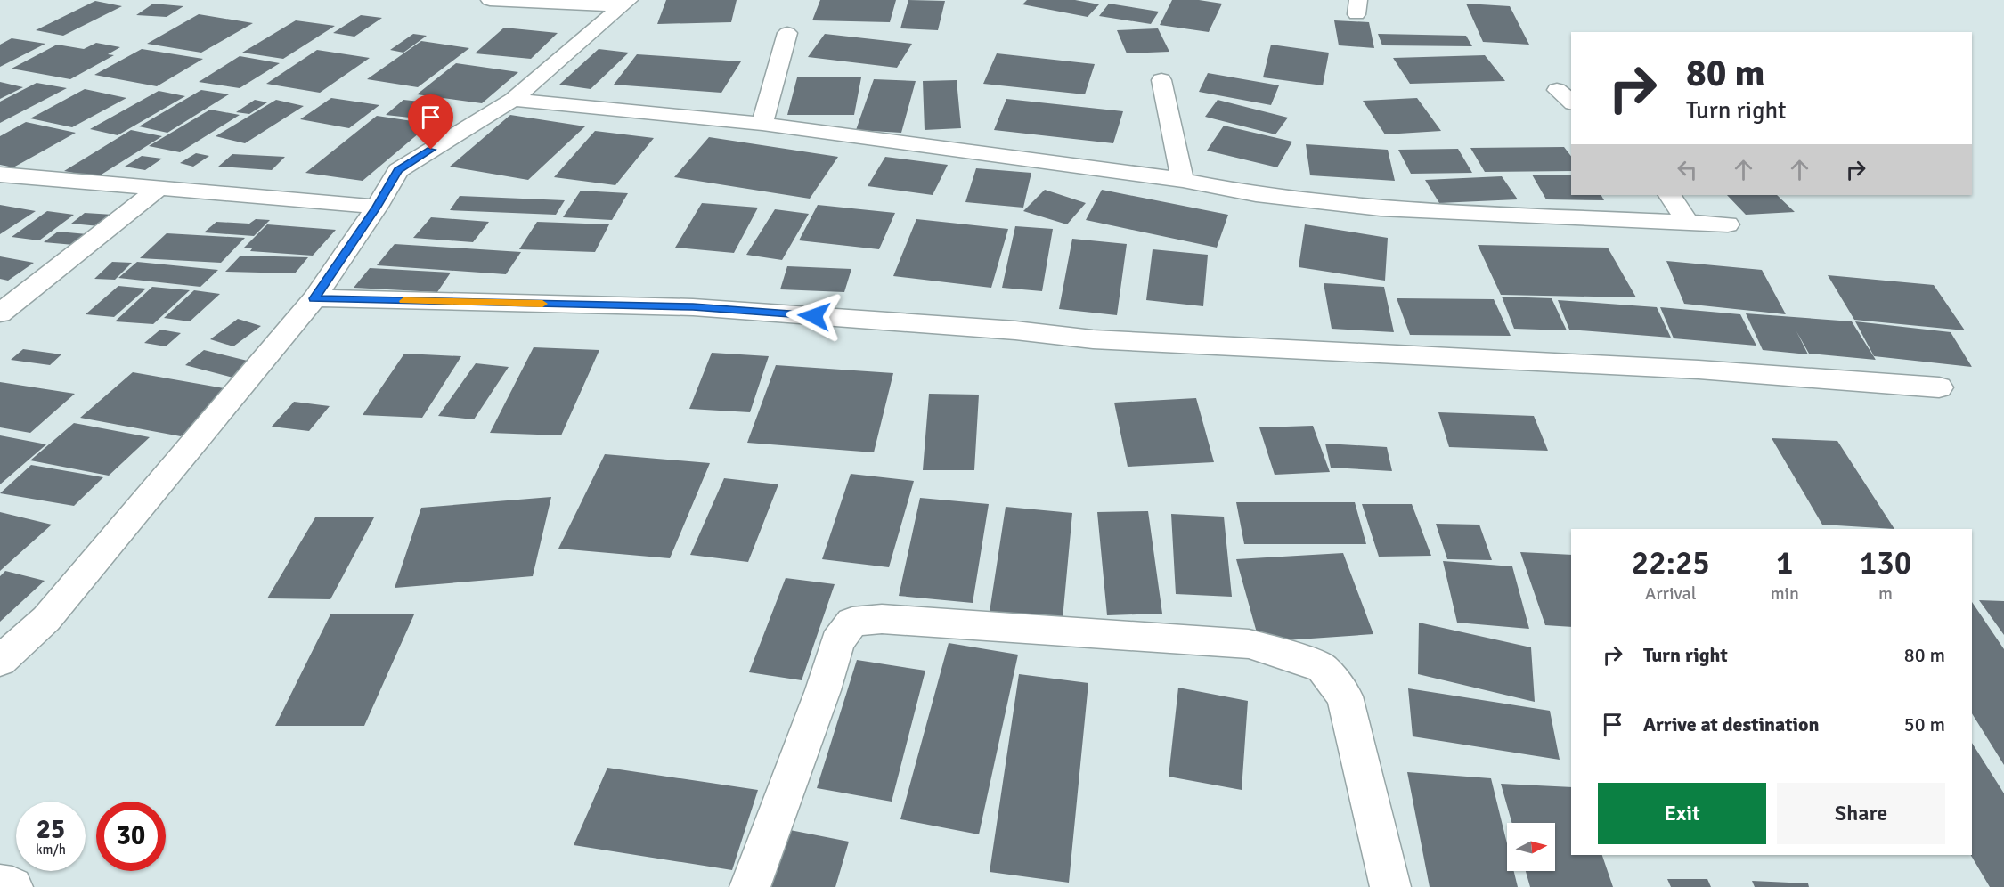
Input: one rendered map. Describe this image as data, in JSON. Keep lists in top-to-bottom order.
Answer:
{
  "north": "right",
  "page": {
    "turn": ["80 m", "Turn right"],
    "eta": [
      "22:25",
      "Arrival",
      "1",
      "min",
      "130",
      "m"
    ],
    "list": [
      {
        "name": "Turn right",
        "value": "80 m"
      },
      {
        "name": "Arrive at destination",
        "value": "50 m"
      }
    ],
    "buttons": ["Exit", "Share"],
    "speed": "25 km/h",
    "limit": "30"
  }
}
